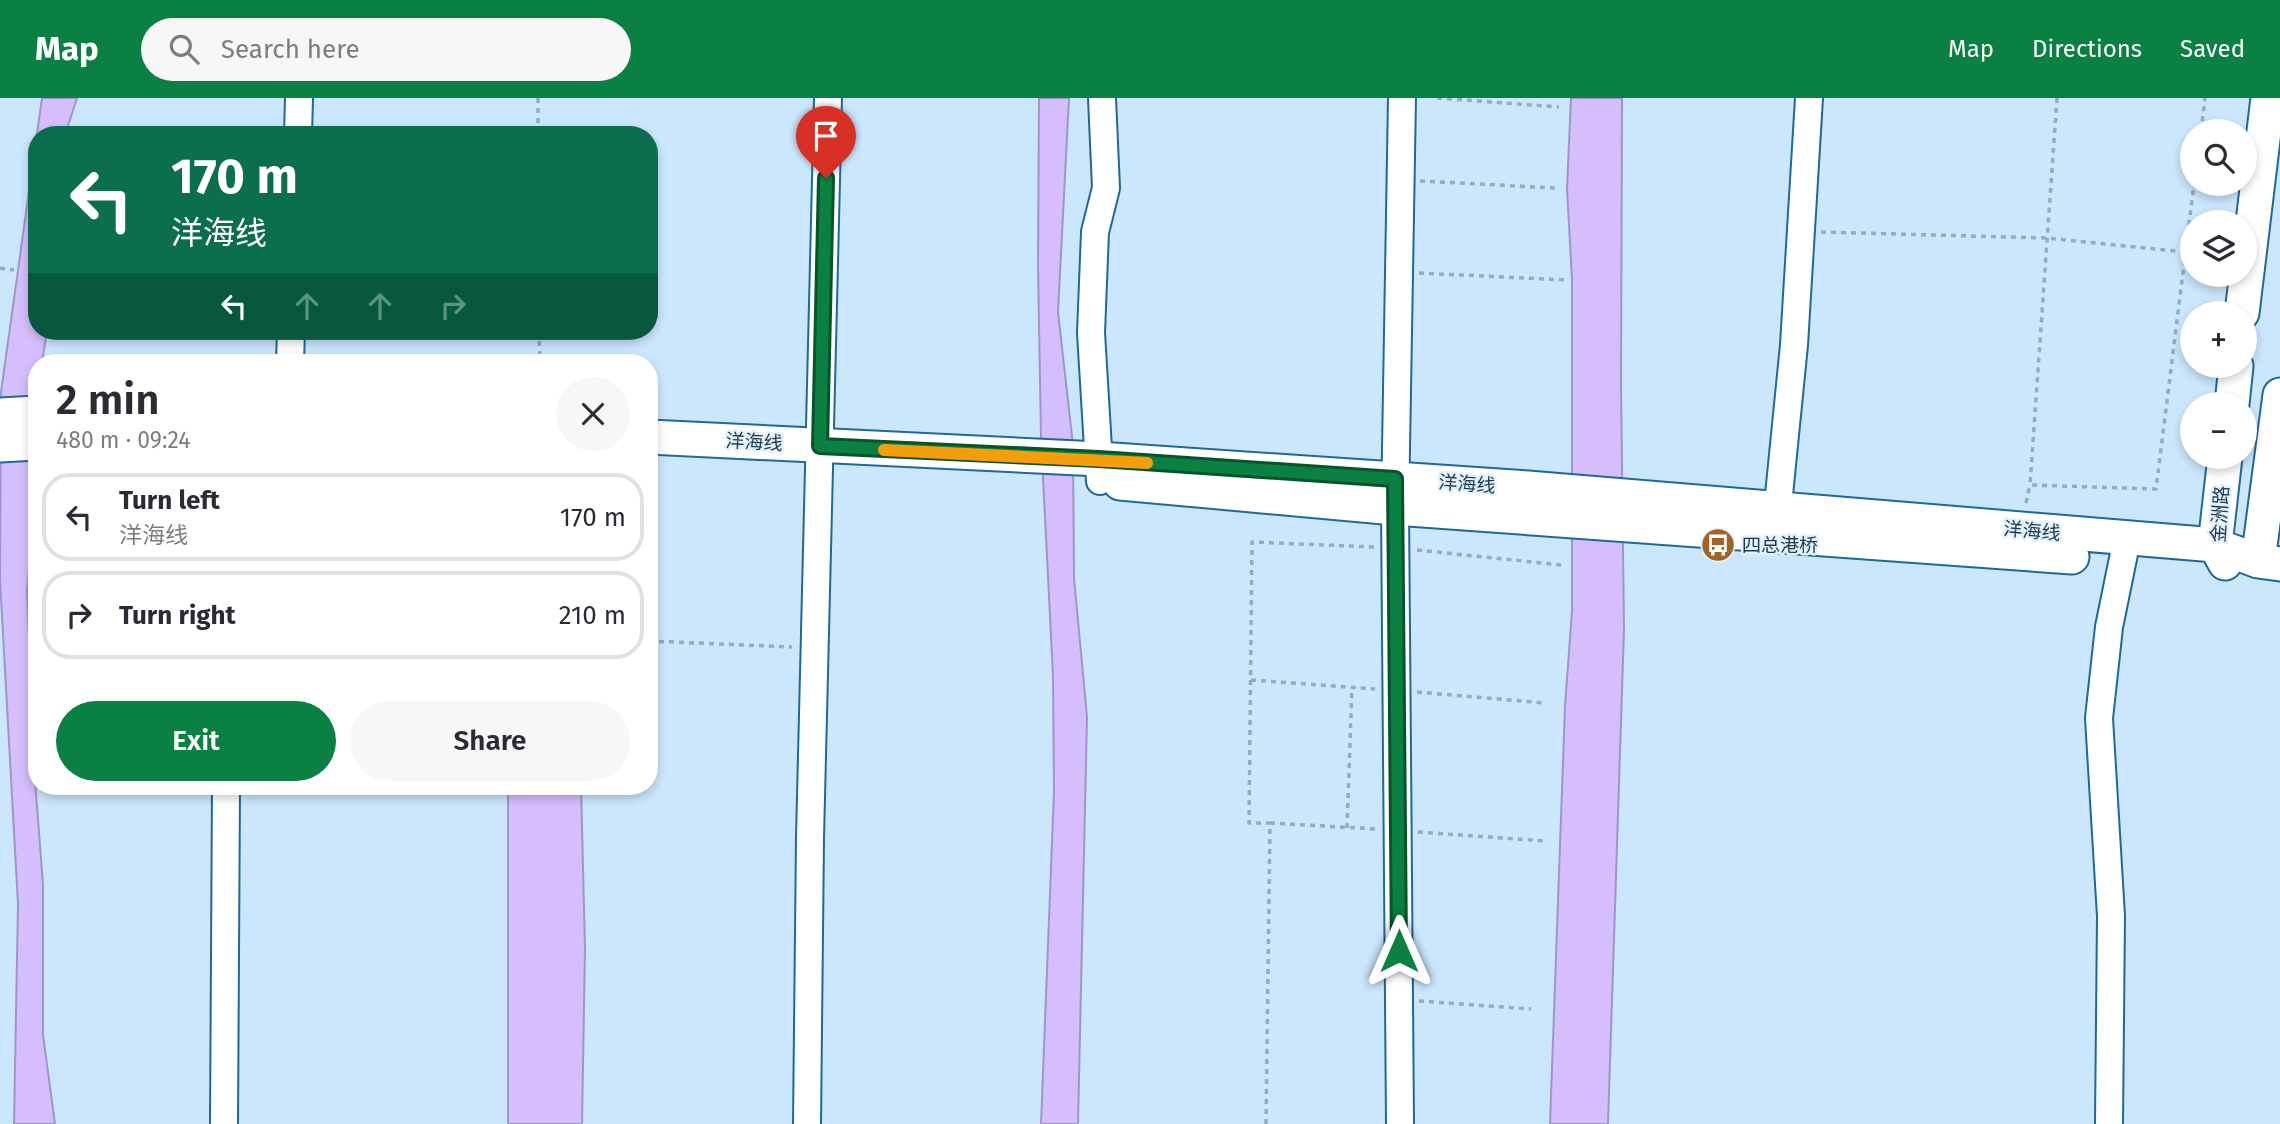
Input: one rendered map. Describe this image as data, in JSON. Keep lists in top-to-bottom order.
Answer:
{
  "streets": {
    "main road": ["洋海线", "金洲路"]
  },
  "crossings": [
    ["洋海线", "金洲路"]
  ],
  "places": {
    "bus stop": ["四总港桥"]
  },
  "page": {
    "header": "Map",
    "search": "Search here",
    "nav": ["Map", "Directions", "Saved"],
    "map_buttons": ["+", "−"],
    "turn": ["170 m", "洋海线"],
    "heading": ["2 min", "480 m · 09:24"],
    "list": [
      {
        "name": "Turn left",
        "note": "洋海线",
        "value": "170 m"
      },
      {
        "name": "Turn right",
        "value": "210 m"
      }
    ],
    "buttons": ["Exit", "Share"]
  }
}
